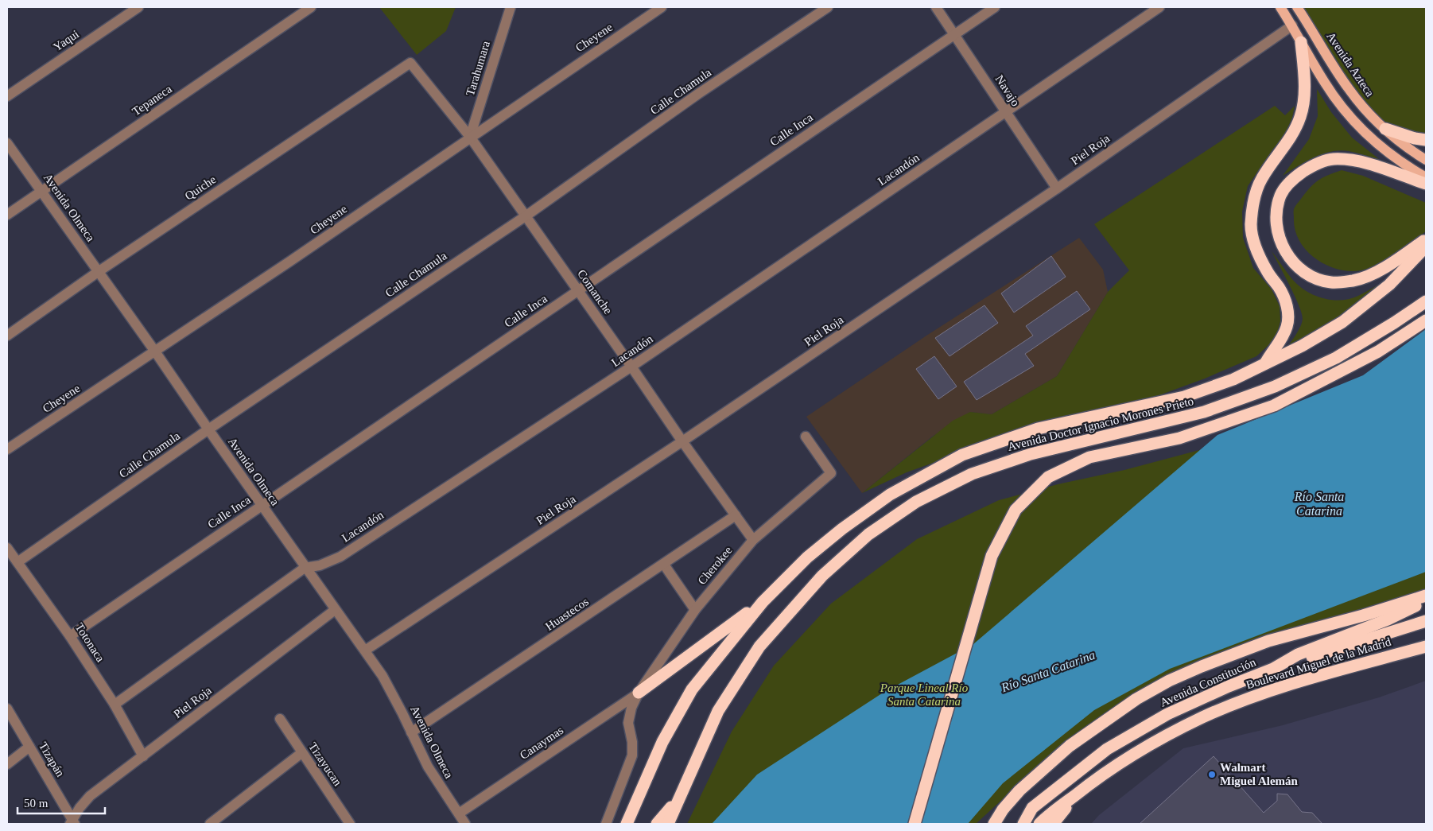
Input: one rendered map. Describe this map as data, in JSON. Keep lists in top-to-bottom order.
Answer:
{
  "streets": {
    "highway": ["Avenida Doctor Ignacio Morones Prieto", "Boulevard Miguel de la Madrid", "Avenida Constitución"],
    "main road": ["Avenida Azteca"],
    "street": [
      "Cheyene",
      "Yaqui",
      "Tarahumara",
      "Navajo",
      "Calle Chamula",
      "Tepaneca",
      "Calle Inca",
      "Piel Roja",
      "Lacandón",
      "Quiche",
      "Avenida Olmeca",
      "Comanche",
      "Cherokee",
      "Huastecos",
      "Totonaca",
      "Canaymas",
      "Tizapán",
      "Tizayucan"
    ]
  },
  "crossings": [
    ["Cheyene", "Tarahumara"],
    ["Cheyene", "Avenida Olmeca"],
    ["Cheyene", "Comanche"],
    ["Tarahumara", "Comanche"],
    ["Navajo", "Calle Inca"],
    ["Navajo", "Piel Roja"],
    ["Navajo", "Lacandón"],
    ["Calle Chamula", "Avenida Olmeca"],
    ["Calle Chamula", "Comanche"],
    ["Calle Chamula", "Totonaca"],
    ["Tepaneca", "Avenida Olmeca"],
    ["Calle Inca", "Avenida Olmeca"],
    ["Calle Inca", "Comanche"],
    ["Calle Inca", "Totonaca"],
    ["Piel Roja", "Avenida Olmeca"],
    ["Piel Roja", "Comanche"],
    ["Piel Roja", "Totonaca"],
    ["Piel Roja", "Tizapán"],
    ["Lacandón", "Avenida Olmeca"],
    ["Lacandón", "Comanche"],
    ["Lacandón", "Totonaca"],
    ["Quiche", "Avenida Olmeca"],
    ["Quiche", "Comanche"],
    ["Avenida Olmeca", "Huastecos"],
    ["Avenida Olmeca", "Canaymas"],
    ["Comanche", "Cherokee"],
    ["Comanche", "Huastecos"],
    ["Cherokee", "Canaymas"]
  ],
  "water": ["Río Santa Catarina"],
  "parks": ["Parque Lineal Río Santa Catarina"],
  "places": ["Walmart Miguel Alemán"],
  "scale_bar": "50 m"
}
